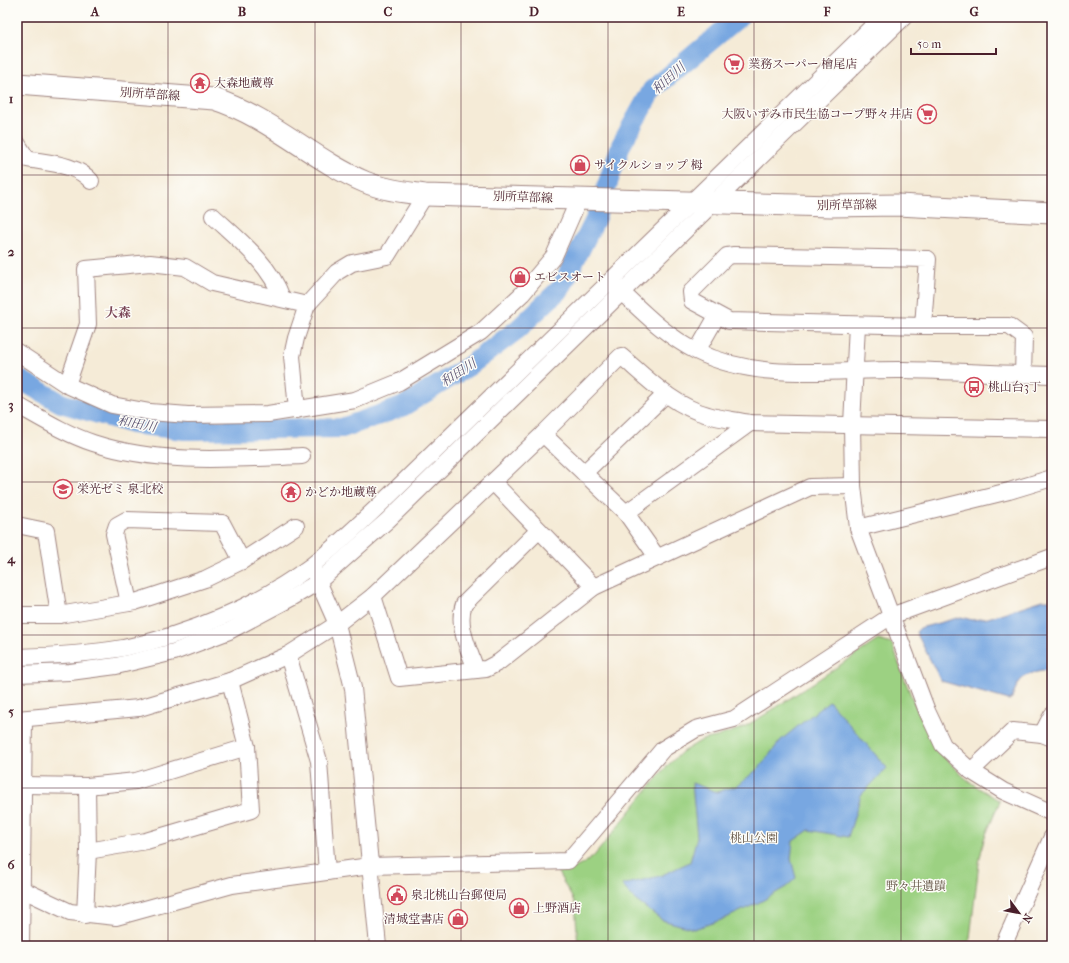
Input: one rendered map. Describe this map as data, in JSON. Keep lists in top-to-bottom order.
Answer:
{
  "streets": {
    "main road": ["別所草部線"]
  },
  "districts": ["大森"],
  "water": ["和田川"],
  "parks": ["桃山公園", "野々井遺蹟"],
  "places": {
    "supermarket": ["業務スーパー 檜尾店", "大阪いずみ市民生協コープ野々井店"],
    "temple": ["大森地蔵尊", "かどか地蔵尊"],
    "shop": [
      "サイクルショップ 栂",
      "エビスオート",
      "上野酒店",
      "清城堂書店"
    ],
    "bus stop": ["桃山台3丁"],
    "school or university": ["栄光ゼミ 泉北校"],
    "public building": ["泉北桃山台郵便局"]
  },
  "scale_bar": "50 m",
  "north": "bottom right",
  "grid": {
    "columns": [
      "A",
      "B",
      "C",
      "D",
      "E",
      "F",
      "G"
    ],
    "rows": [
      "1",
      "2",
      "3",
      "4",
      "5",
      "6"
    ]
  }
}
